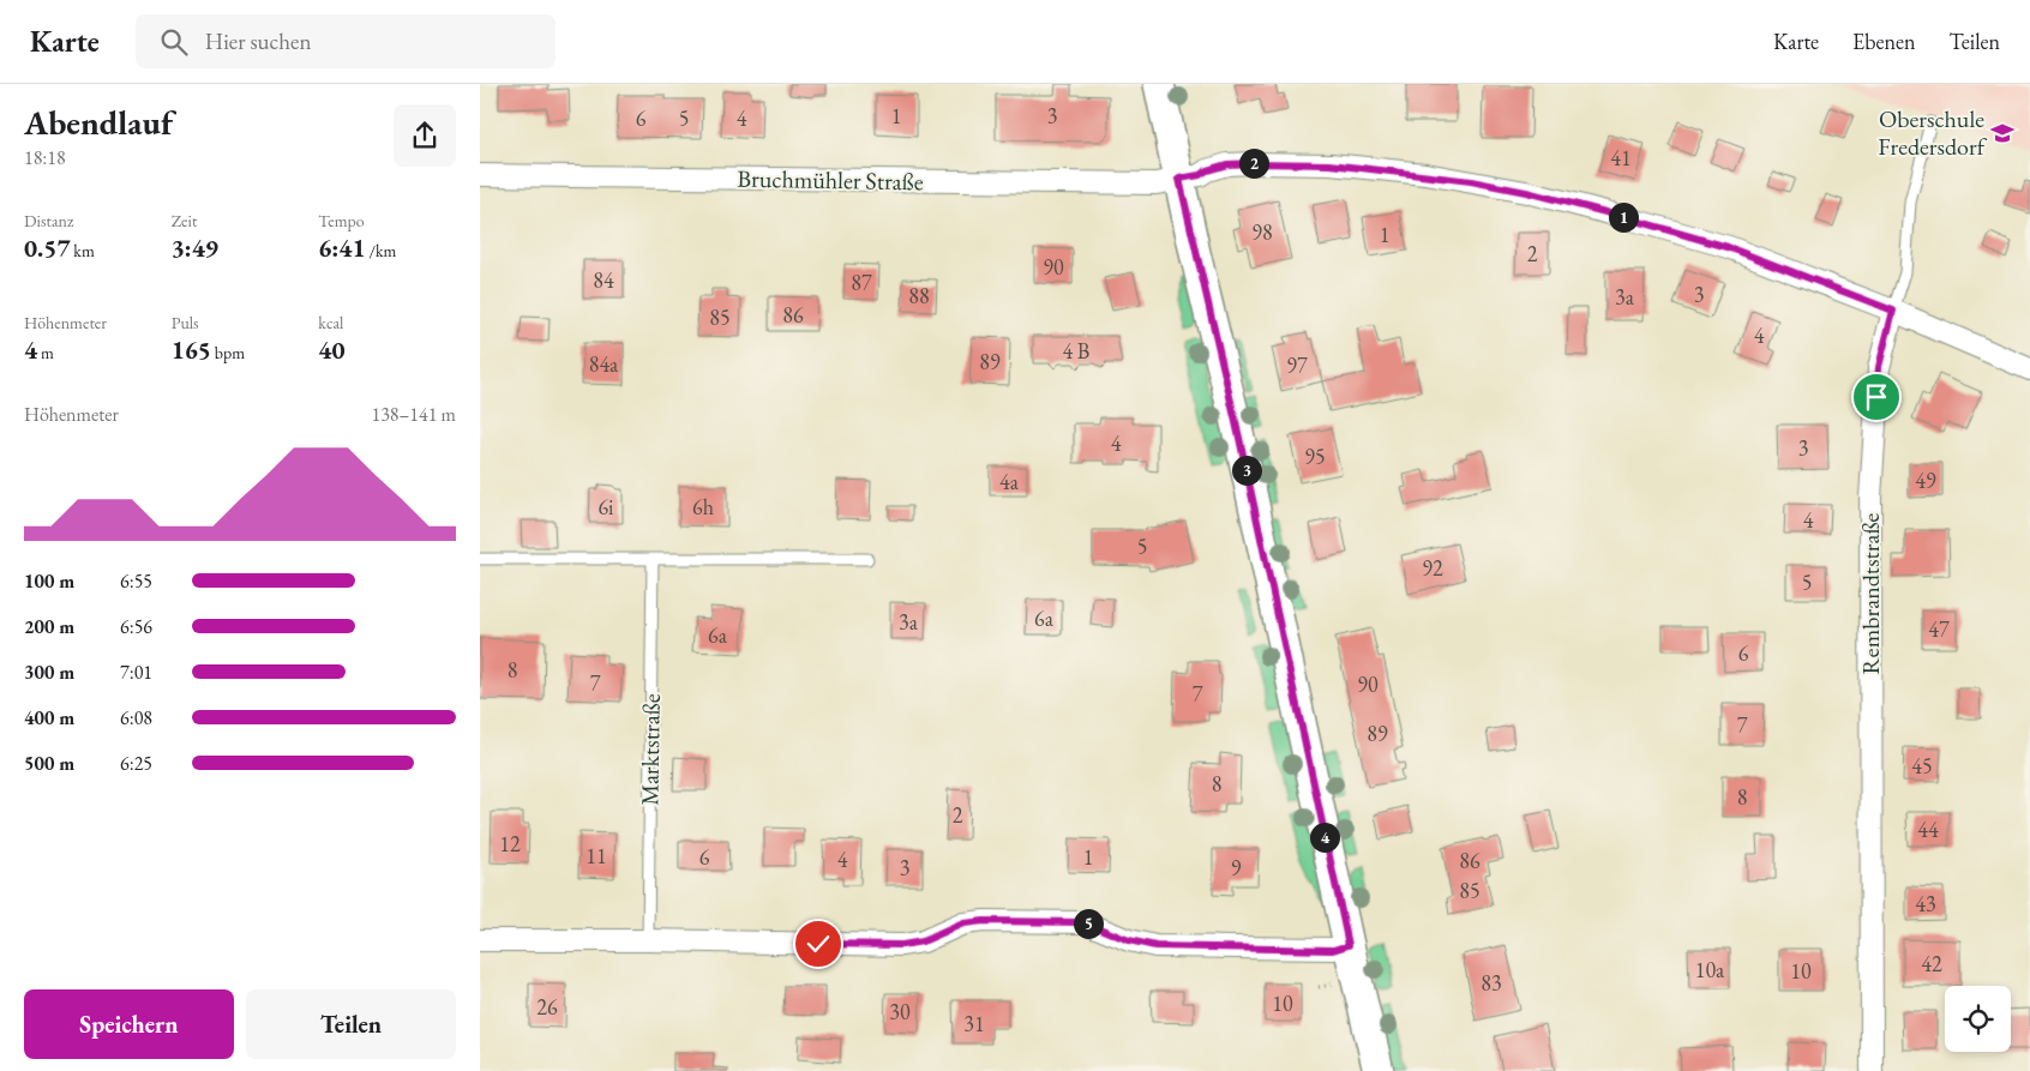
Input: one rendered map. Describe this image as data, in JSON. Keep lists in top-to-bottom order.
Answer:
{
  "streets": {
    "street": ["Bruchmühler Straße", "Rembrandtstraße"],
    "lane": ["Marktstraße"]
  },
  "crossings": [
    ["Bruchmühler Straße", "Rembrandtstraße"]
  ],
  "places": {
    "school or university": ["Oberschule Fredersdorf"]
  },
  "house_numbers": [
    "1",
    "3",
    "6",
    "5",
    "4",
    "41",
    "98",
    "1",
    "2",
    "90",
    "84",
    "87",
    "3",
    "88",
    "3a",
    "86",
    "85",
    "4",
    "4 B",
    "89",
    "84a",
    "97",
    "4",
    "3",
    "95",
    "49",
    "4a",
    "6i",
    "6h",
    "4",
    "5",
    "92",
    "5",
    "6a",
    "3a",
    "47",
    "6a",
    "6",
    "8",
    "7",
    "90",
    "7",
    "7",
    "89",
    "45",
    "8",
    "8",
    "2",
    "44",
    "12",
    "11",
    "6",
    "1",
    "4",
    "86",
    "3",
    "9",
    "85",
    "43",
    "42",
    "10a",
    "10",
    "83",
    "10",
    "26",
    "30",
    "31"
  ],
  "page": {
    "header": "Karte",
    "search": "Hier suchen",
    "nav": ["Karte", "Ebenen", "Teilen"],
    "heading": ["Abendlauf", "18:18"],
    "pins": [
      "2",
      "1",
      "3",
      "4",
      "5"
    ],
    "stats": [
      ["Distanz", "0.57 km"],
      ["Zeit", "3:49"],
      ["Tempo", "6:41 /km"],
      ["Höhenmeter", "4 m"],
      ["Puls", "165 bpm"],
      ["kcal", "40"]
    ],
    "chart": ["Höhenmeter", "138–141 m"],
    "list": [
      {
        "name": "100 m",
        "note": "6:55"
      },
      {
        "name": "200 m",
        "note": "6:56"
      },
      {
        "name": "300 m",
        "note": "7:01"
      },
      {
        "name": "400 m",
        "note": "6:08"
      },
      {
        "name": "500 m",
        "note": "6:25"
      }
    ],
    "buttons": ["Speichern", "Teilen"]
  }
}
